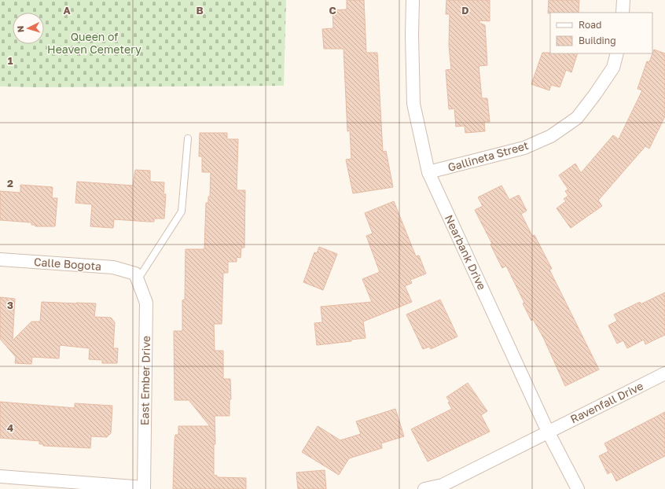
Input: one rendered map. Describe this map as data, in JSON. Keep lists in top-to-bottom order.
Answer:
{
  "streets": {
    "street": [
      "Gallineta Street",
      "Nearbank Drive",
      "Calle Bogota",
      "East Ember Drive",
      "Ravenfall Drive"
    ]
  },
  "crossings": [
    ["Gallineta Street", "Nearbank Drive"],
    ["Nearbank Drive", "Ravenfall Drive"],
    ["Calle Bogota", "East Ember Drive"]
  ],
  "parks": ["Queen of Heaven Cemetery"],
  "legend": ["Road", "Building"],
  "north": "left",
  "grid": {
    "columns": [
      "A",
      "B",
      "C",
      "D"
    ],
    "rows": [
      "1",
      "2",
      "3",
      "4"
    ]
  }
}
